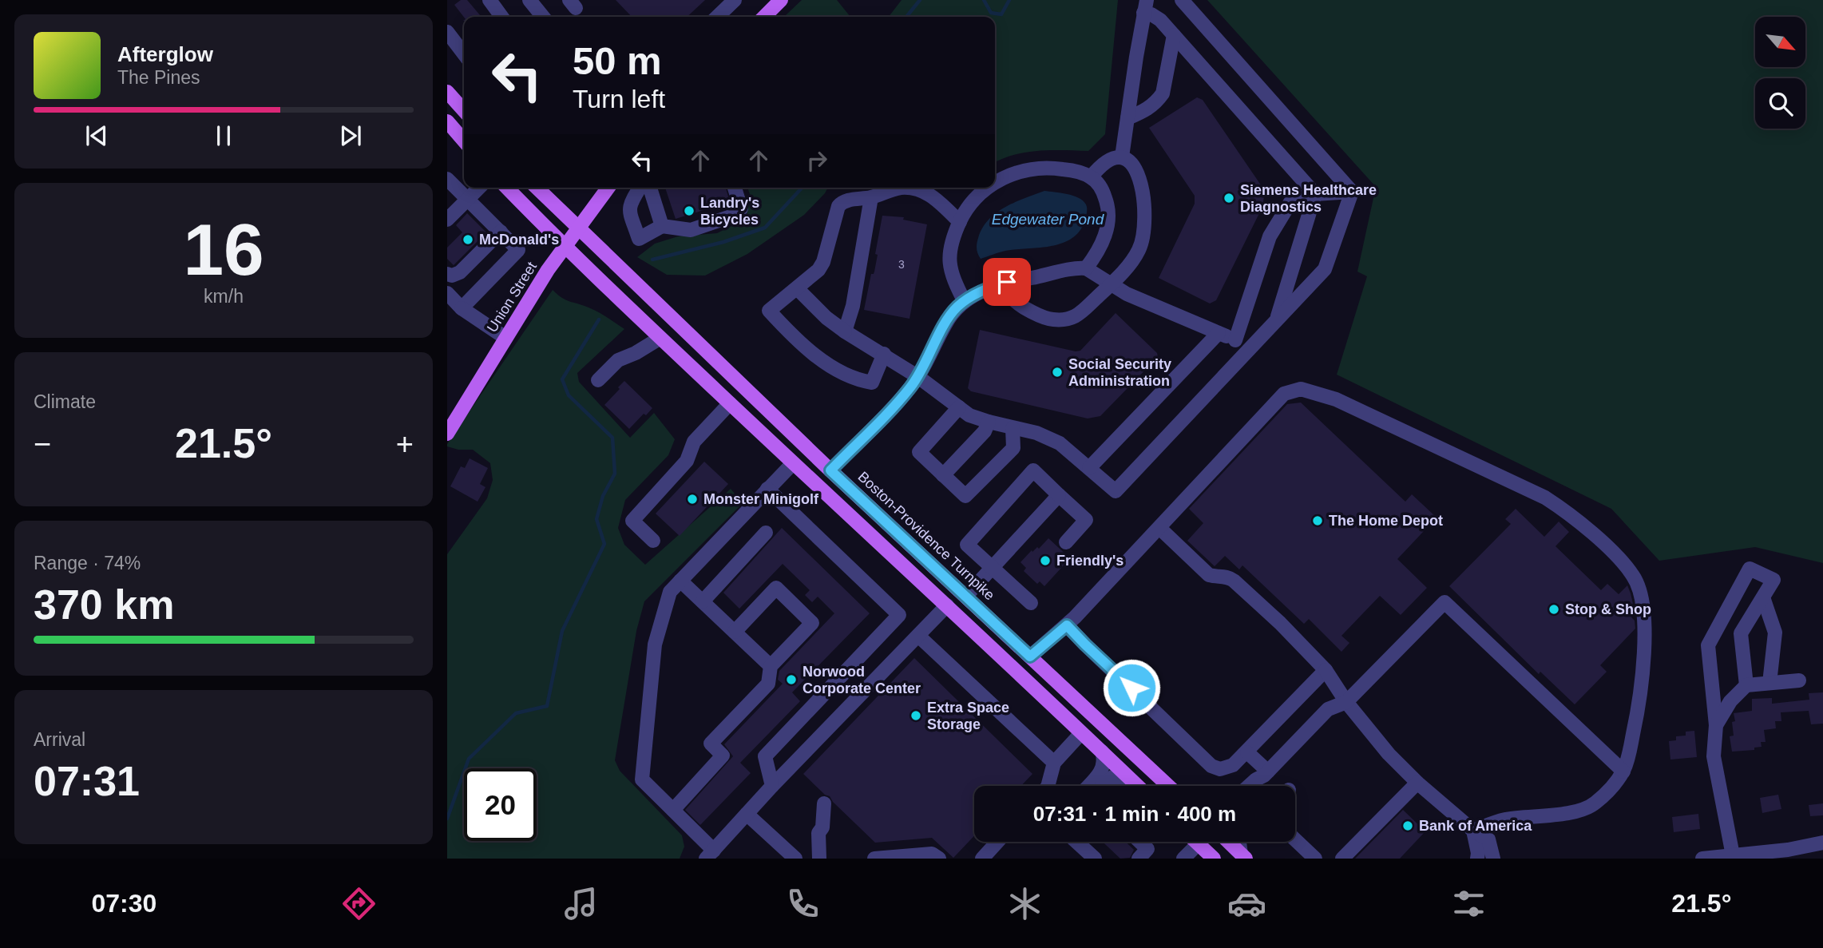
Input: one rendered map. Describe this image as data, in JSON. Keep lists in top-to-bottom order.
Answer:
{
  "streets": {
    "main road": ["Union Street", "Boston-Providence Turnpike"]
  },
  "crossings": [
    ["Union Street", "Boston-Providence Turnpike"]
  ],
  "water": ["Edgewater Pond"],
  "places": [
    "Siemens Healthcare Diagnostics",
    "Landry's Bicycles",
    "McDonald's",
    "Social Security Administration",
    "Monster Minigolf",
    "The Home Depot",
    "Friendly's",
    "Stop & Shop",
    "Norwood Corporate Center",
    "Extra Space Storage",
    "Bank of America"
  ],
  "house_numbers": ["3"],
  "north": "bottom right",
  "page": {
    "turn": ["50 m", "Turn left"],
    "song": ["Afterglow", "The Pines"],
    "tile": [
      ["16", "km/h"],
      "Climate",
      ["Range · 74%", "370 km"],
      ["Arrival", "07:31"]
    ],
    "heat": ["−", "21.5°", "+"],
    "limit": "20",
    "trip": "07:31 · 1 min · 400 m",
    "tabs": ["07:30", "21.5°"]
  }
}
